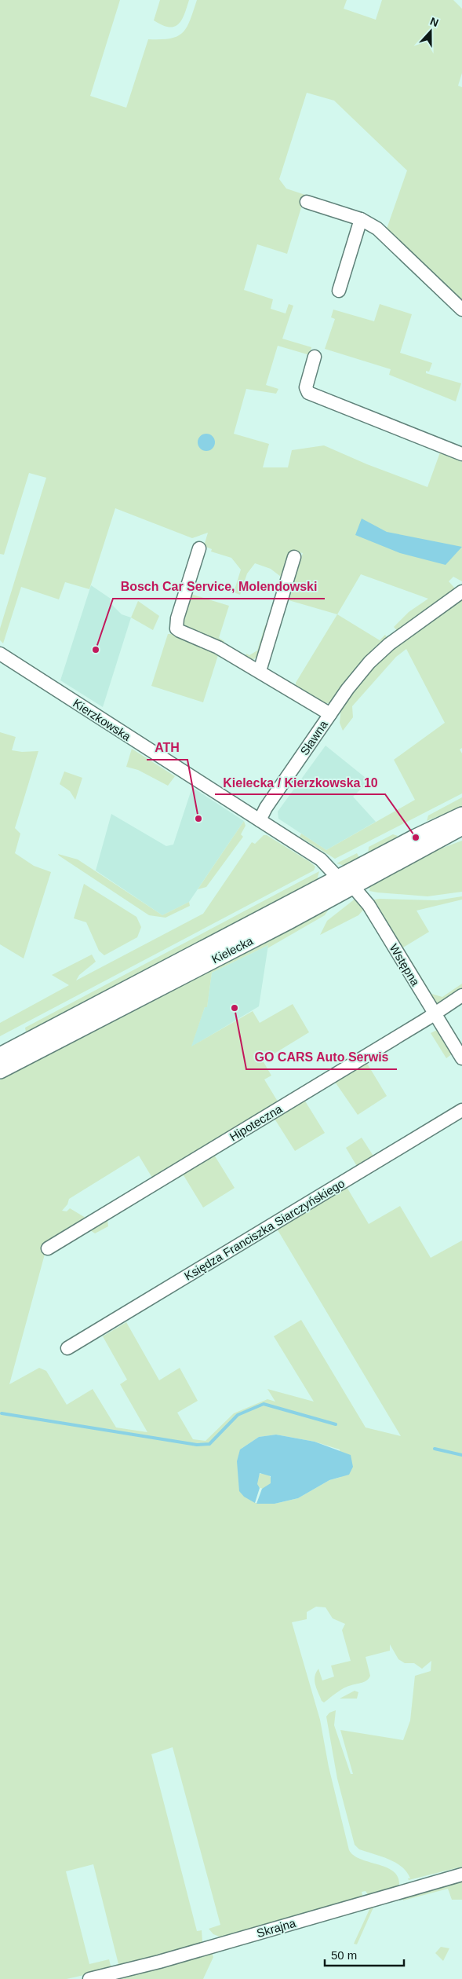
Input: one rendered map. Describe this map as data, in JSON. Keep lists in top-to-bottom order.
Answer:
{
  "streets": {
    "main road": ["Kielecka"],
    "street": [
      "Kierzkowska",
      "Sławna",
      "Wstępna",
      "Hipoteczna",
      "Księdza Franciszka Siarczyńskiego",
      "Skrajna"
    ]
  },
  "crossings": [
    ["Kierzkowska", "Sławna"],
    ["Kierzkowska", "Kielecka"],
    ["Kierzkowska", "Wstępna"],
    ["Kielecka", "Wstępna"],
    ["Wstępna", "Hipoteczna"]
  ],
  "places": [
    "Bosch Car Service, Molendowski",
    "ATH",
    "Kielecka / Kierzkowska 10",
    "GO CARS Auto Serwis"
  ],
  "scale_bar": "50 m",
  "north": "top"
}
